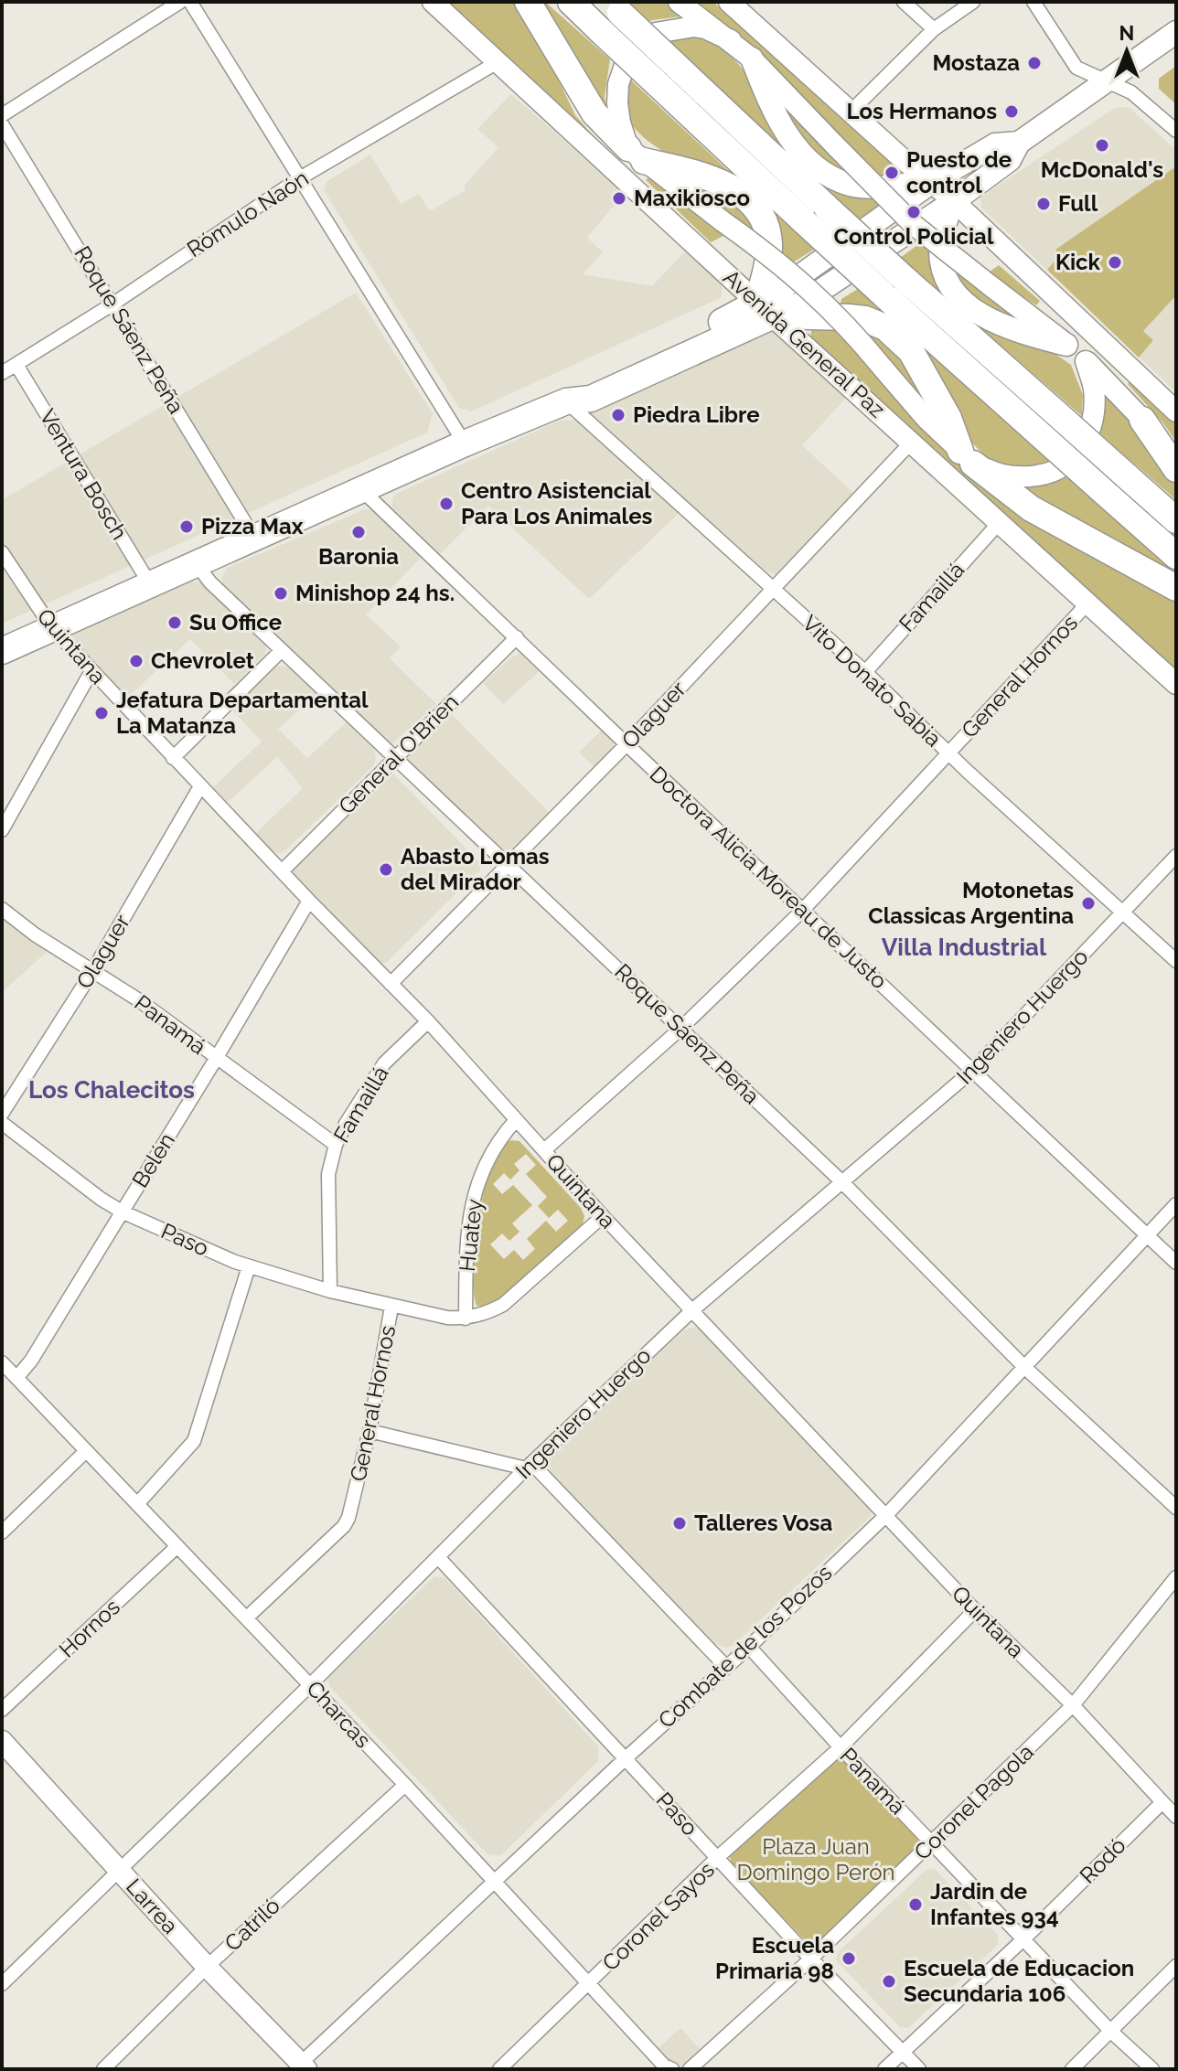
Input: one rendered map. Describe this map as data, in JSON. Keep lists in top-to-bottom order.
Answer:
{
  "streets": {
    "street": [
      "Rómulo Naón",
      "Roque Sáenz Peña",
      "Avenida General Paz",
      "Ventura Bosch",
      "Famaillá",
      "Quintana",
      "General Hornos",
      "Vito Donato Sabia",
      "Olaguer",
      "General O'Brien",
      "Doctora Alicia Moreau de Justo",
      "Ingeniero Huergo",
      "Panamá",
      "Belén",
      "Huatey",
      "Paso",
      "Hornos",
      "Combate de los Pozos",
      "Charcas",
      "Coronel Pagola",
      "Rodó",
      "Larrea",
      "Coronel Sayos",
      "Catriló"
    ]
  },
  "crossings": [
    ["Rómulo Naón", "Roque Sáenz Peña"],
    ["Rómulo Naón", "Avenida General Paz"],
    ["Rómulo Naón", "Ventura Bosch"],
    ["Roque Sáenz Peña", "General Hornos"],
    ["Roque Sáenz Peña", "Olaguer"],
    ["Roque Sáenz Peña", "General O'Brien"],
    ["Roque Sáenz Peña", "Ingeniero Huergo"],
    ["Roque Sáenz Peña", "Combate de los Pozos"],
    ["Avenida General Paz", "Famaillá"],
    ["Avenida General Paz", "General Hornos"],
    ["Avenida General Paz", "Olaguer"],
    ["Famaillá", "Quintana"],
    ["Famaillá", "Vito Donato Sabia"],
    ["Famaillá", "Panamá"],
    ["Famaillá", "Paso"],
    ["Quintana", "General Hornos"],
    ["Quintana", "Olaguer"],
    ["Quintana", "General O'Brien"],
    ["Quintana", "Ingeniero Huergo"],
    ["Quintana", "Belén"],
    ["Quintana", "Huatey"],
    ["Quintana", "Combate de los Pozos"],
    ["Quintana", "Coronel Pagola"],
    ["Quintana", "Rodó"],
    ["Quintana", "Coronel Sayos"],
    ["General Hornos", "Vito Donato Sabia"],
    ["General Hornos", "Doctora Alicia Moreau de Justo"],
    ["General Hornos", "Huatey"],
    ["General Hornos", "Paso"],
    ["General Hornos", "Charcas"],
    ["Vito Donato Sabia", "Olaguer"],
    ["Vito Donato Sabia", "Ingeniero Huergo"],
    ["Olaguer", "Doctora Alicia Moreau de Justo"],
    ["Olaguer", "Panamá"],
    ["General O'Brien", "Doctora Alicia Moreau de Justo"],
    ["Doctora Alicia Moreau de Justo", "Ingeniero Huergo"],
    ["Doctora Alicia Moreau de Justo", "Combate de los Pozos"],
    ["Ingeniero Huergo", "Paso"],
    ["Ingeniero Huergo", "Charcas"],
    ["Ingeniero Huergo", "Larrea"],
    ["Panamá", "Belén"],
    ["Panamá", "Combate de los Pozos"],
    ["Panamá", "Coronel Pagola"],
    ["Panamá", "Rodó"],
    ["Panamá", "Coronel Sayos"],
    ["Belén", "Paso"],
    ["Belén", "Charcas"],
    ["Paso", "Combate de los Pozos"],
    ["Paso", "Coronel Pagola"],
    ["Paso", "Rodó"],
    ["Paso", "Coronel Sayos"],
    ["Hornos", "Charcas"],
    ["Combate de los Pozos", "Charcas"],
    ["Combate de los Pozos", "Larrea"],
    ["Charcas", "Coronel Sayos"],
    ["Charcas", "Catriló"],
    ["Larrea", "Catriló"]
  ],
  "districts": ["Villa Industrial", "Los Chalecitos"],
  "parks": ["Plaza Juan Domingo Perón"],
  "places": [
    "Mostaza",
    "Los Hermanos",
    "McDonald's",
    "Puesto de control",
    "Maxikiosco",
    "Full",
    "Control Policial",
    "Kick",
    "Piedra Libre",
    "Centro Asistencial Para Los Animales",
    "Pizza Max",
    "Baronia",
    "Minishop 24 hs.",
    "Su Office",
    "Chevrolet",
    "Jefatura Departamental La Matanza",
    "Abasto Lomas del Mirador",
    "Motonetas Classicas Argentina",
    "Talleres Vosa",
    "Jardin de Infantes 934",
    "Escuela Primaria 98",
    "Escuela de Educacion Secundaria 106"
  ],
  "north": "top"
}
